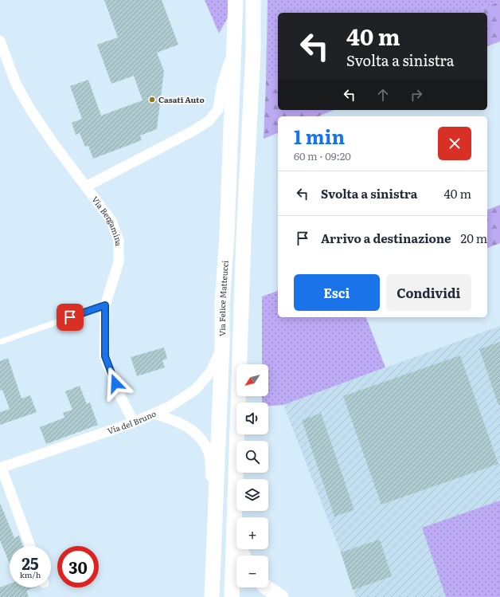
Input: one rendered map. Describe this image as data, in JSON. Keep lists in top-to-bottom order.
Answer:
{
  "streets": {
    "main road": ["Via Felice Matteucci"],
    "street": ["Via Bergamina", "Via del Bruno"]
  },
  "crossings": [
    ["Via Bergamina", "Via del Bruno"],
    ["Via Felice Matteucci", "Via del Bruno"]
  ],
  "places": ["Casati Auto"],
  "north": "bottom left",
  "page": {
    "turn": ["40 m", "Svolta a sinistra"],
    "heading": ["1 min", "60 m · 09:20"],
    "list": [
      {
        "name": "Svolta a sinistra",
        "value": "40 m"
      },
      {
        "name": "Arrivo a destinazione",
        "value": "20 m"
      }
    ],
    "buttons": ["Esci", "Condividi"],
    "map_buttons": ["+", "−"],
    "speed": "25 km/h",
    "limit": "30"
  }
}
